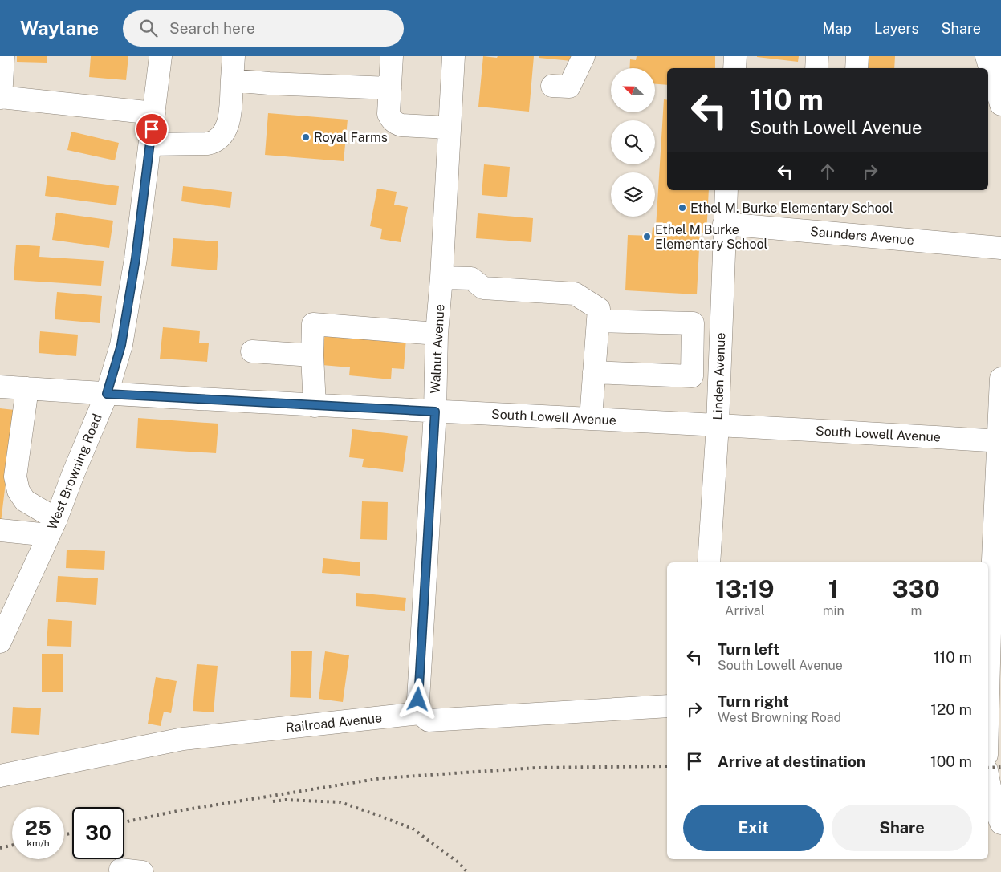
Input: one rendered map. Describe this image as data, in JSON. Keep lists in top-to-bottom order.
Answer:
{
  "streets": {
    "street": [
      "Saunders Avenue",
      "Walnut Avenue",
      "Linden Avenue",
      "South Lowell Avenue",
      "West Browning Road",
      "Railroad Avenue"
    ]
  },
  "crossings": [
    ["Saunders Avenue", "Linden Avenue"],
    ["Walnut Avenue", "South Lowell Avenue"],
    ["Walnut Avenue", "Railroad Avenue"],
    ["Linden Avenue", "South Lowell Avenue"],
    ["South Lowell Avenue", "West Browning Road"]
  ],
  "places": ["Royal Farms", "Ethel M. Burke Elementary School", "Ethel M Burke Elementary School"],
  "north": "left",
  "page": {
    "header": "Waylane",
    "search": "Search here",
    "nav": ["Map", "Layers", "Share"],
    "turn": ["110 m", "South Lowell Avenue"],
    "eta": [
      "13:19",
      "Arrival",
      "1",
      "min",
      "330",
      "m"
    ],
    "list": [
      {
        "name": "Turn left",
        "note": "South Lowell Avenue",
        "value": "110 m"
      },
      {
        "name": "Turn right",
        "note": "West Browning Road",
        "value": "120 m"
      },
      {
        "name": "Arrive at destination",
        "value": "100 m"
      }
    ],
    "buttons": ["Exit", "Share"],
    "speed": "25 km/h",
    "limit": "30"
  }
}
